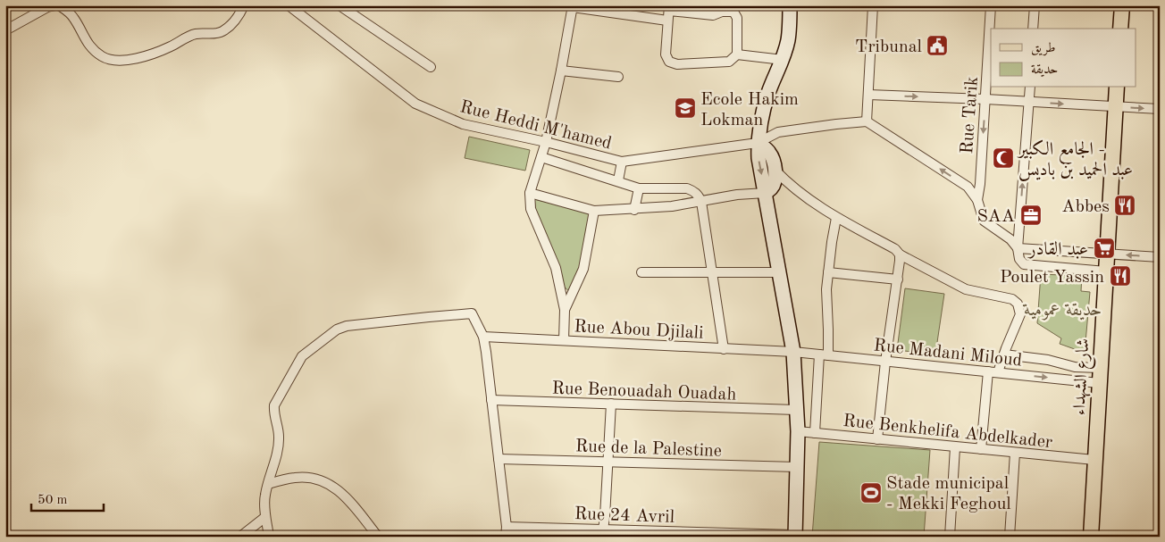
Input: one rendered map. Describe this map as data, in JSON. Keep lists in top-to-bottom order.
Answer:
{
  "streets": {
    "main road": ["شارع الشهداء"],
    "street": [
      "Rue Tarik",
      "Rue Heddi M'hamed",
      "Rue Abou Djilali",
      "Rue Madani Miloud",
      "Rue Benouadah Ouadah",
      "Rue Benkhelifa Abdelkader",
      "Rue de la Palestine",
      "Rue 24 Avril"
    ]
  },
  "crossings": [
    ["Rue Abou Djilali", "Rue Madani Miloud"],
    ["Rue Madani Miloud", "شارع الشهداء"],
    ["شارع الشهداء", "Rue Benkhelifa Abdelkader"]
  ],
  "parks": ["حديقة عمومية"],
  "places": {
    "public building": ["Tribunal"],
    "school or university": ["Ecole Hakim Lokman"],
    "mosque": ["الجامع الكبير - عبد الحميد بن باديس"],
    "restaurant": ["Abbes", "Poulet Yassin"],
    "office": ["SAA"],
    "supermarket": ["عبد القادر"],
    "sports": ["Stade municipal - Mekki Feghoul"]
  },
  "legend": ["طريق", "حديقة"],
  "scale_bar": "50 m"
}
